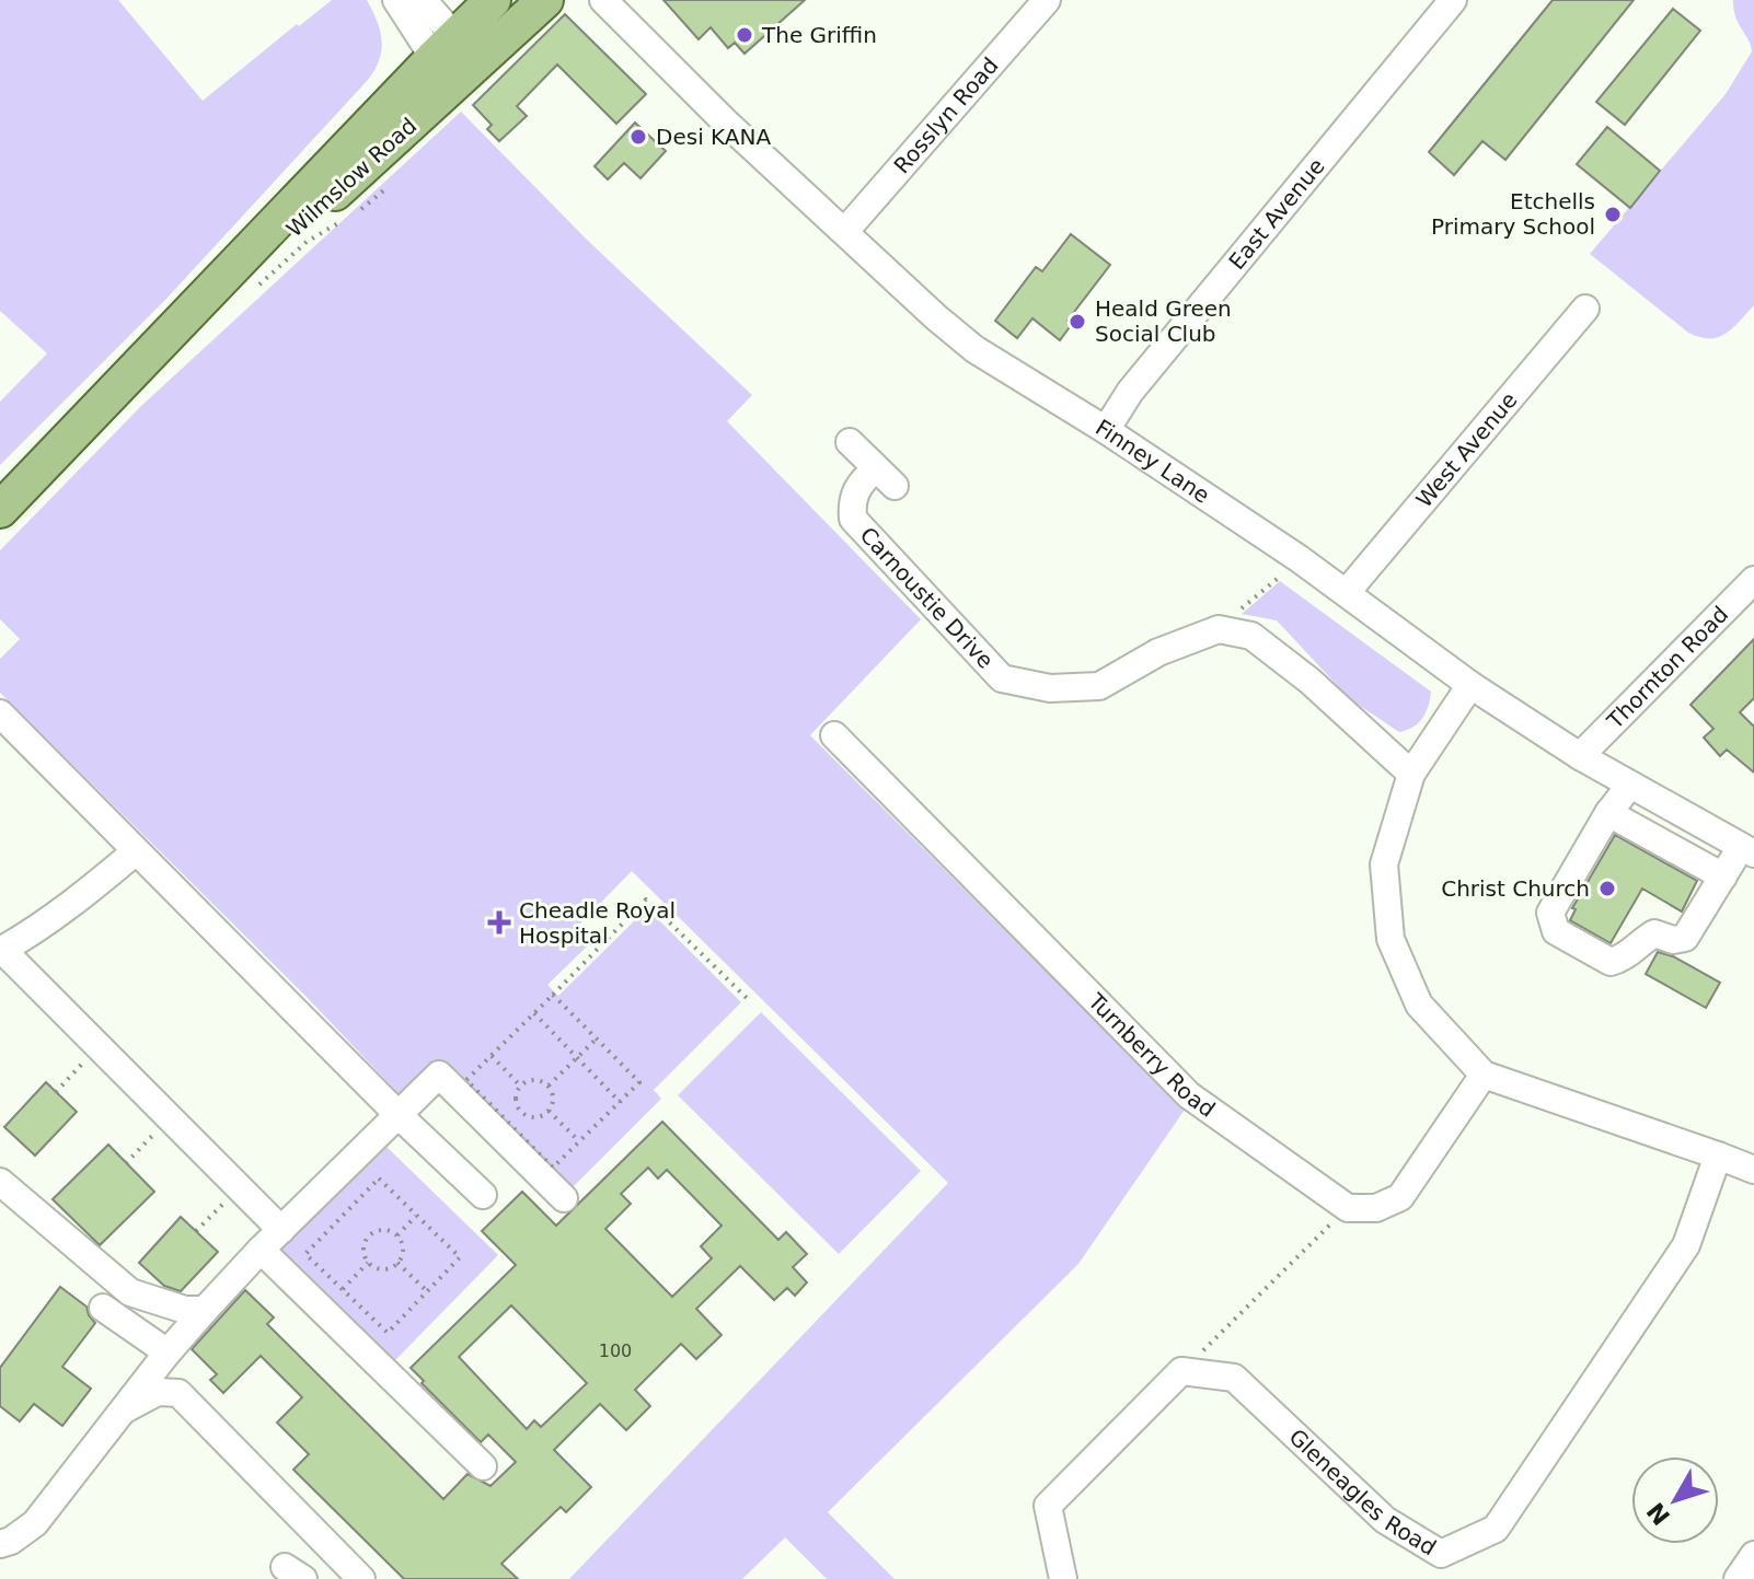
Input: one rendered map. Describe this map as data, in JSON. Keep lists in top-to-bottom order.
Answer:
{
  "streets": {
    "main road": ["Wilmslow Road"],
    "street": [
      "Rosslyn Road",
      "East Avenue",
      "West Avenue",
      "Finney Lane",
      "Carnoustie Drive",
      "Thornton Road",
      "Turnberry Road",
      "Gleneagles Road"
    ]
  },
  "crossings": [
    ["Rosslyn Road", "Finney Lane"],
    ["East Avenue", "Finney Lane"],
    ["West Avenue", "Finney Lane"],
    ["Finney Lane", "Thornton Road"]
  ],
  "places": {
    "other": [
      "The Griffin",
      "Desi KANA",
      "Etchells Primary School",
      "Heald Green Social Club",
      "Christ Church"
    ],
    "health": ["Cheadle Royal Hospital"]
  },
  "house_numbers": ["100"],
  "north": "bottom left"
}
